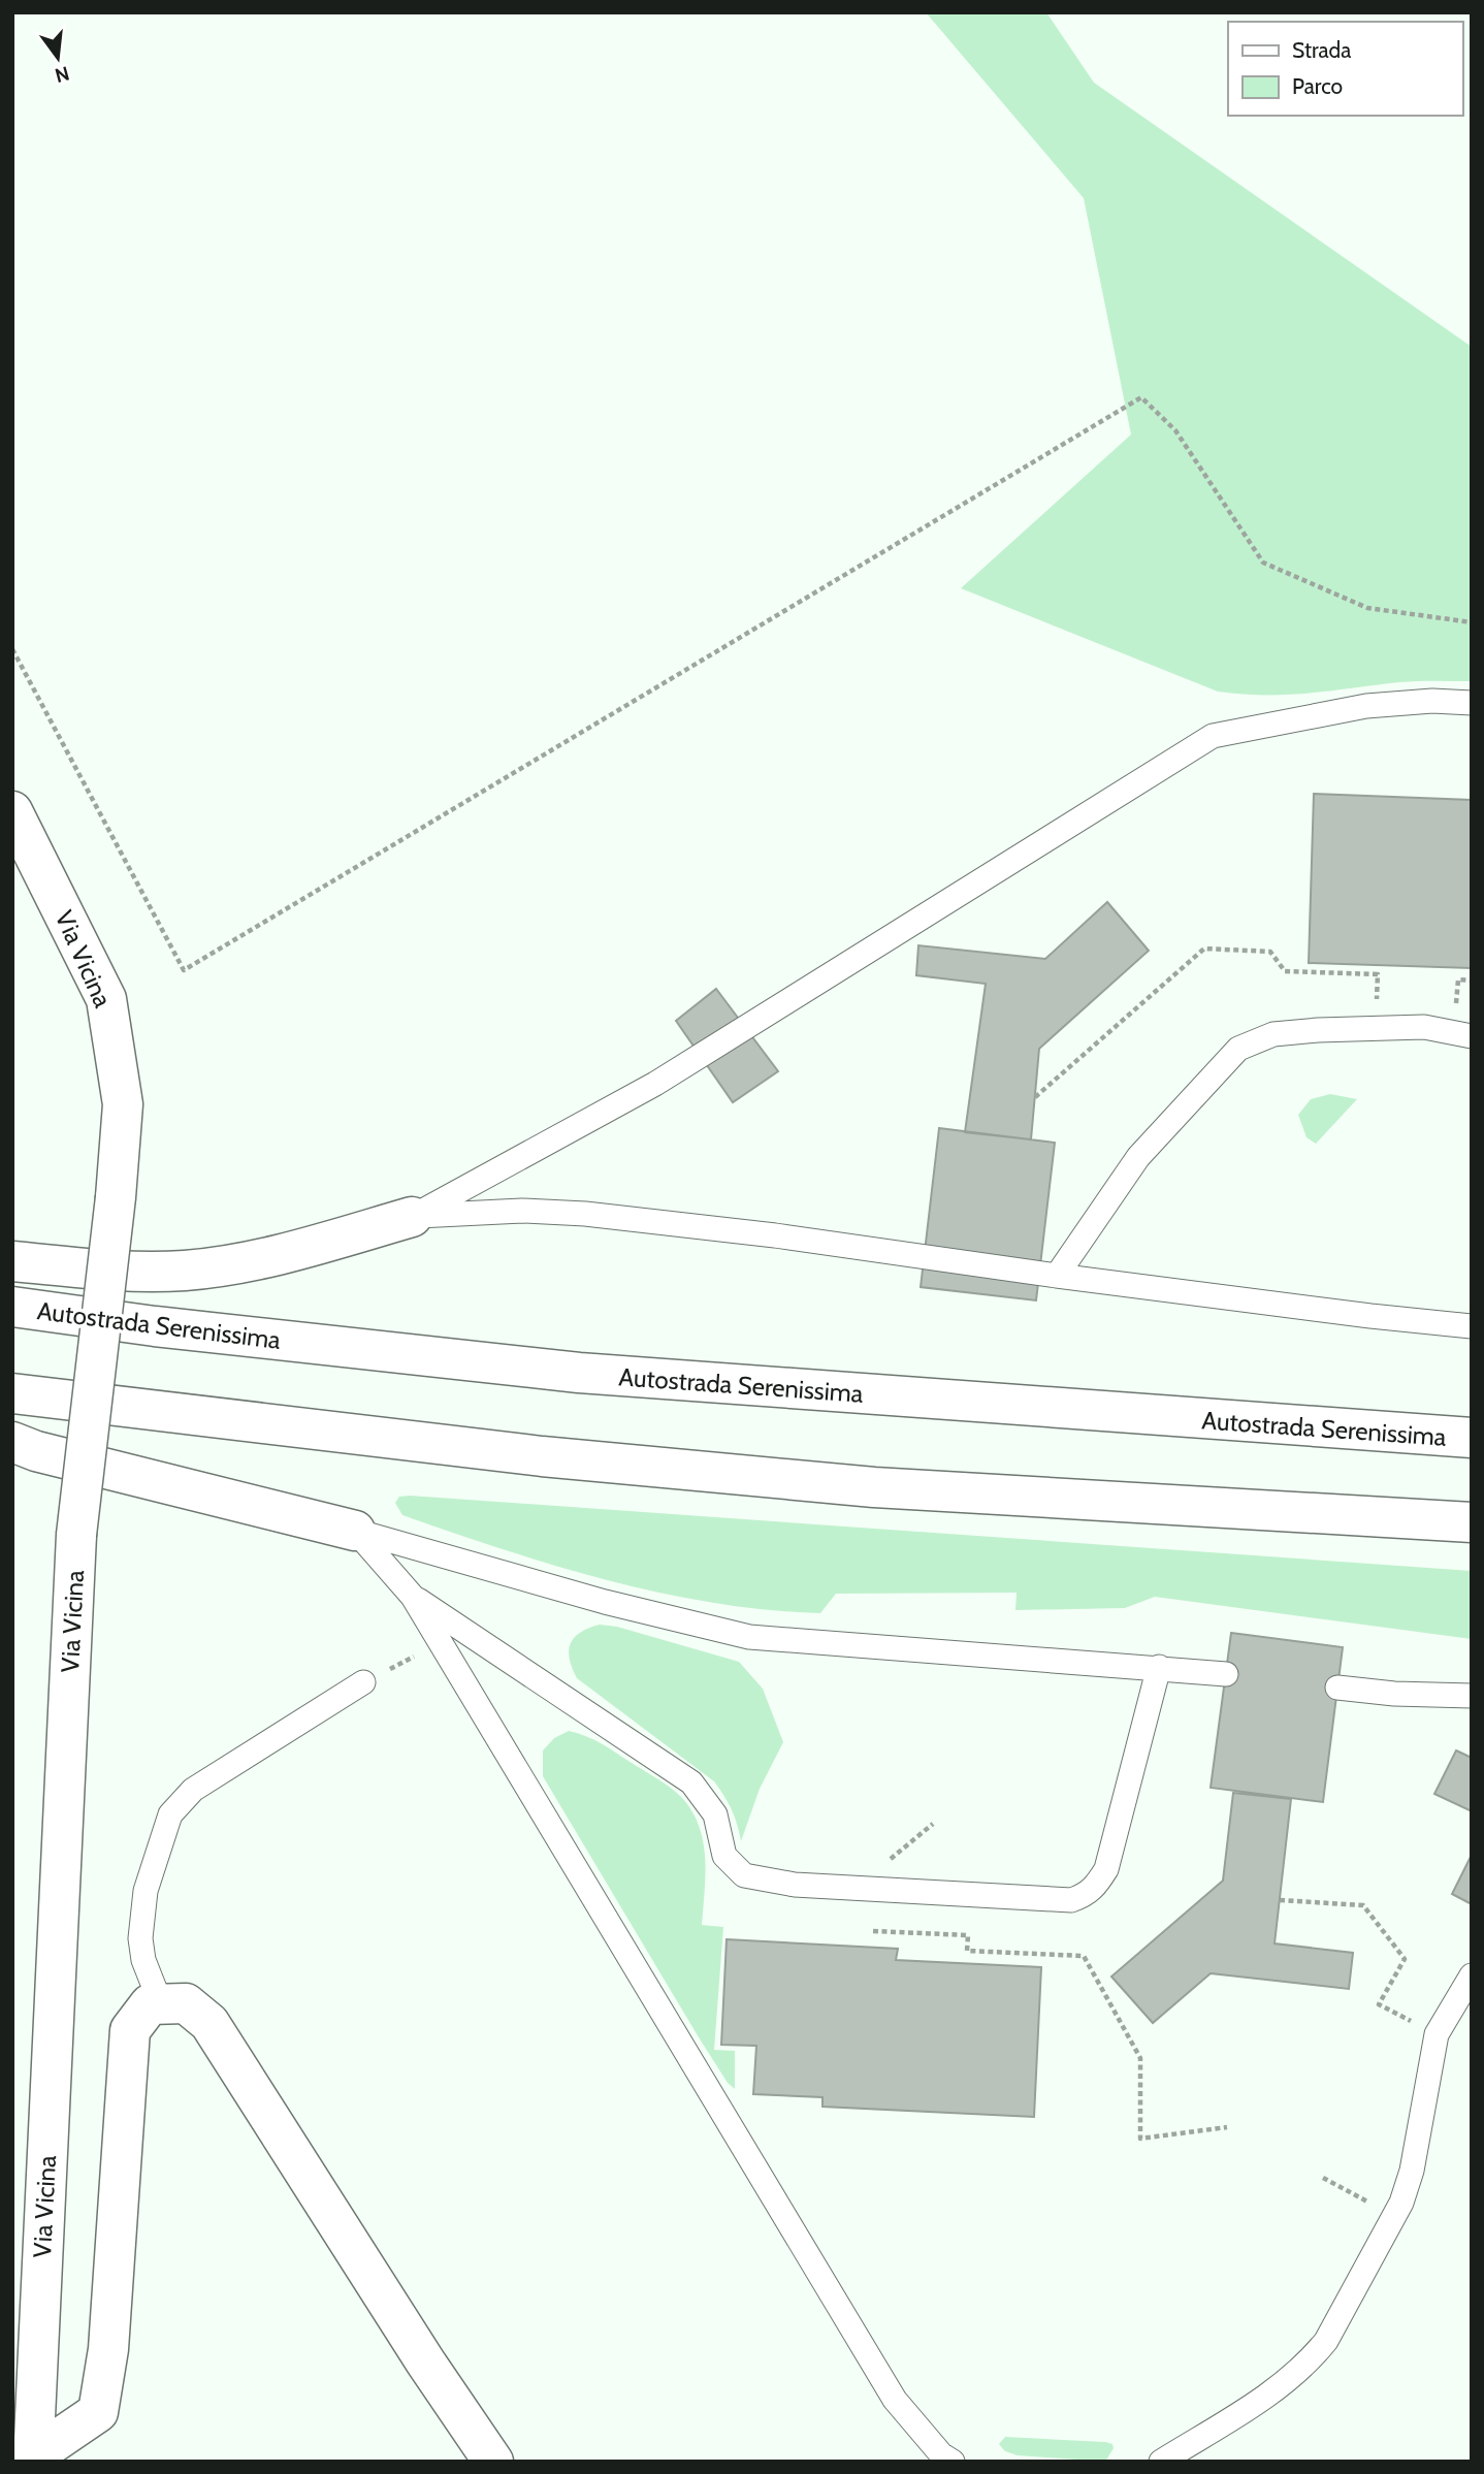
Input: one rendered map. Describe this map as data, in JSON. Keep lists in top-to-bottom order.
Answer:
{
  "streets": {
    "main road": ["Via Vicina", "Autostrada Serenissima"]
  },
  "legend": ["Strada", "Parco"],
  "north": "bottom"
}
